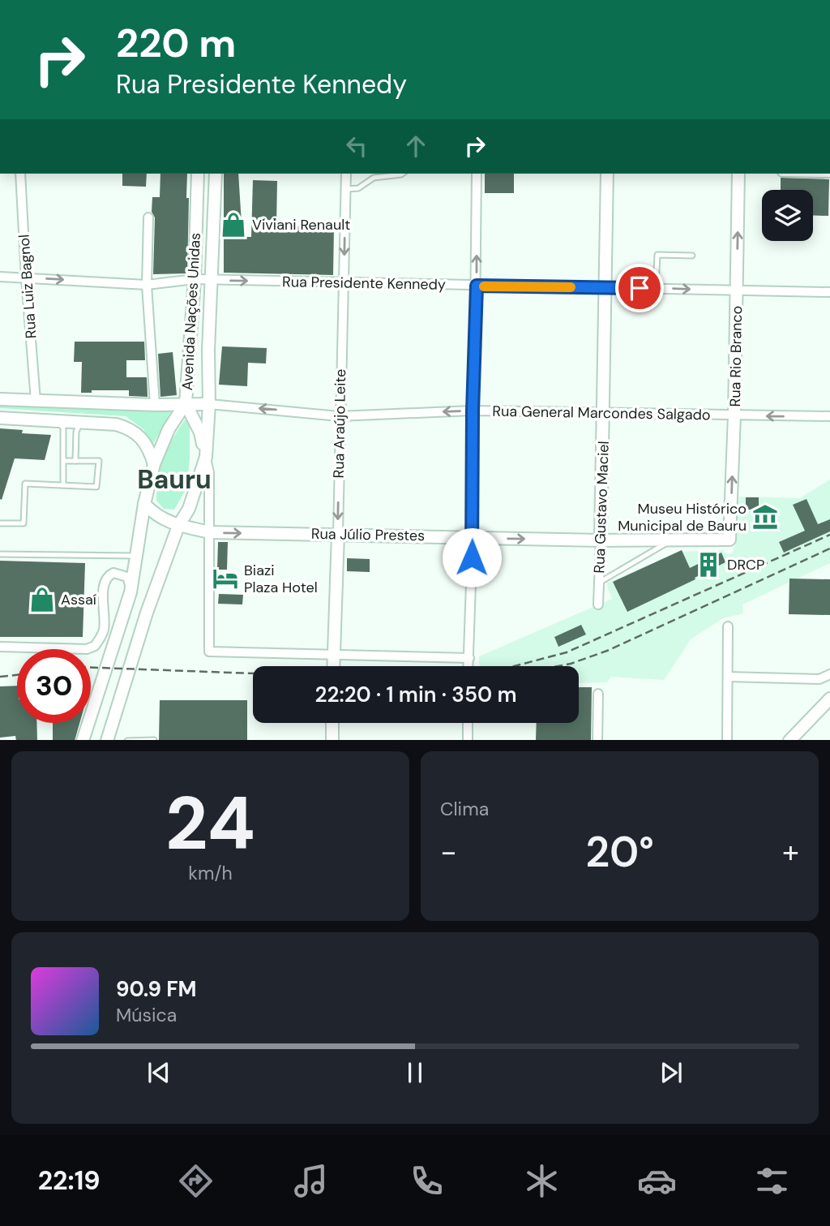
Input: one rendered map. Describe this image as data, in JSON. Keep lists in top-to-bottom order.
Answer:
{
  "streets": {
    "street": [
      "Rua Presidente Kennedy",
      "Rua Luiz Bagnol",
      "Avenida Nações Unidas",
      "Rua Rio Branco",
      "Rua General Marcondes Salgado",
      "Rua Araújo Leite",
      "Rua Gustavo Maciel",
      "Rua Júlio Prestes"
    ]
  },
  "crossings": [
    ["Rua Presidente Kennedy", "Rua Luiz Bagnol"],
    ["Rua Presidente Kennedy", "Avenida Nações Unidas"],
    ["Rua Presidente Kennedy", "Rua Rio Branco"],
    ["Rua Presidente Kennedy", "Rua Araújo Leite"],
    ["Rua Presidente Kennedy", "Rua Gustavo Maciel"],
    ["Rua Luiz Bagnol", "Rua General Marcondes Salgado"],
    ["Avenida Nações Unidas", "Rua General Marcondes Salgado"],
    ["Avenida Nações Unidas", "Rua Júlio Prestes"],
    ["Rua Rio Branco", "Rua General Marcondes Salgado"],
    ["Rua Rio Branco", "Rua Júlio Prestes"],
    ["Rua General Marcondes Salgado", "Rua Araújo Leite"],
    ["Rua General Marcondes Salgado", "Rua Gustavo Maciel"],
    ["Rua Araújo Leite", "Rua Júlio Prestes"],
    ["Rua Gustavo Maciel", "Rua Júlio Prestes"]
  ],
  "one_way": [
    "Rua Presidente Kennedy",
    "Rua Rio Branco",
    "Rua General Marcondes Salgado",
    "Rua Araújo Leite",
    "Rua Júlio Prestes"
  ],
  "districts": ["Bauru"],
  "places": {
    "shop": ["Viviani Renault", "Assaí"],
    "museum": ["Museu Histórico Municipal de Bauru"],
    "building": ["DRCP"],
    "hotel": ["Biazi Plaza Hotel"]
  },
  "page": {
    "turn": ["220 m", "Rua Presidente Kennedy"],
    "limit": "30",
    "trip": "22:20 · 1 min · 350 m",
    "tile": [
      ["24", "km/h"],
      "Clima"
    ],
    "heat": ["−", "20°", "+"],
    "song": ["90.9 FM", "Música"],
    "tabs": "22:19"
  }
}
